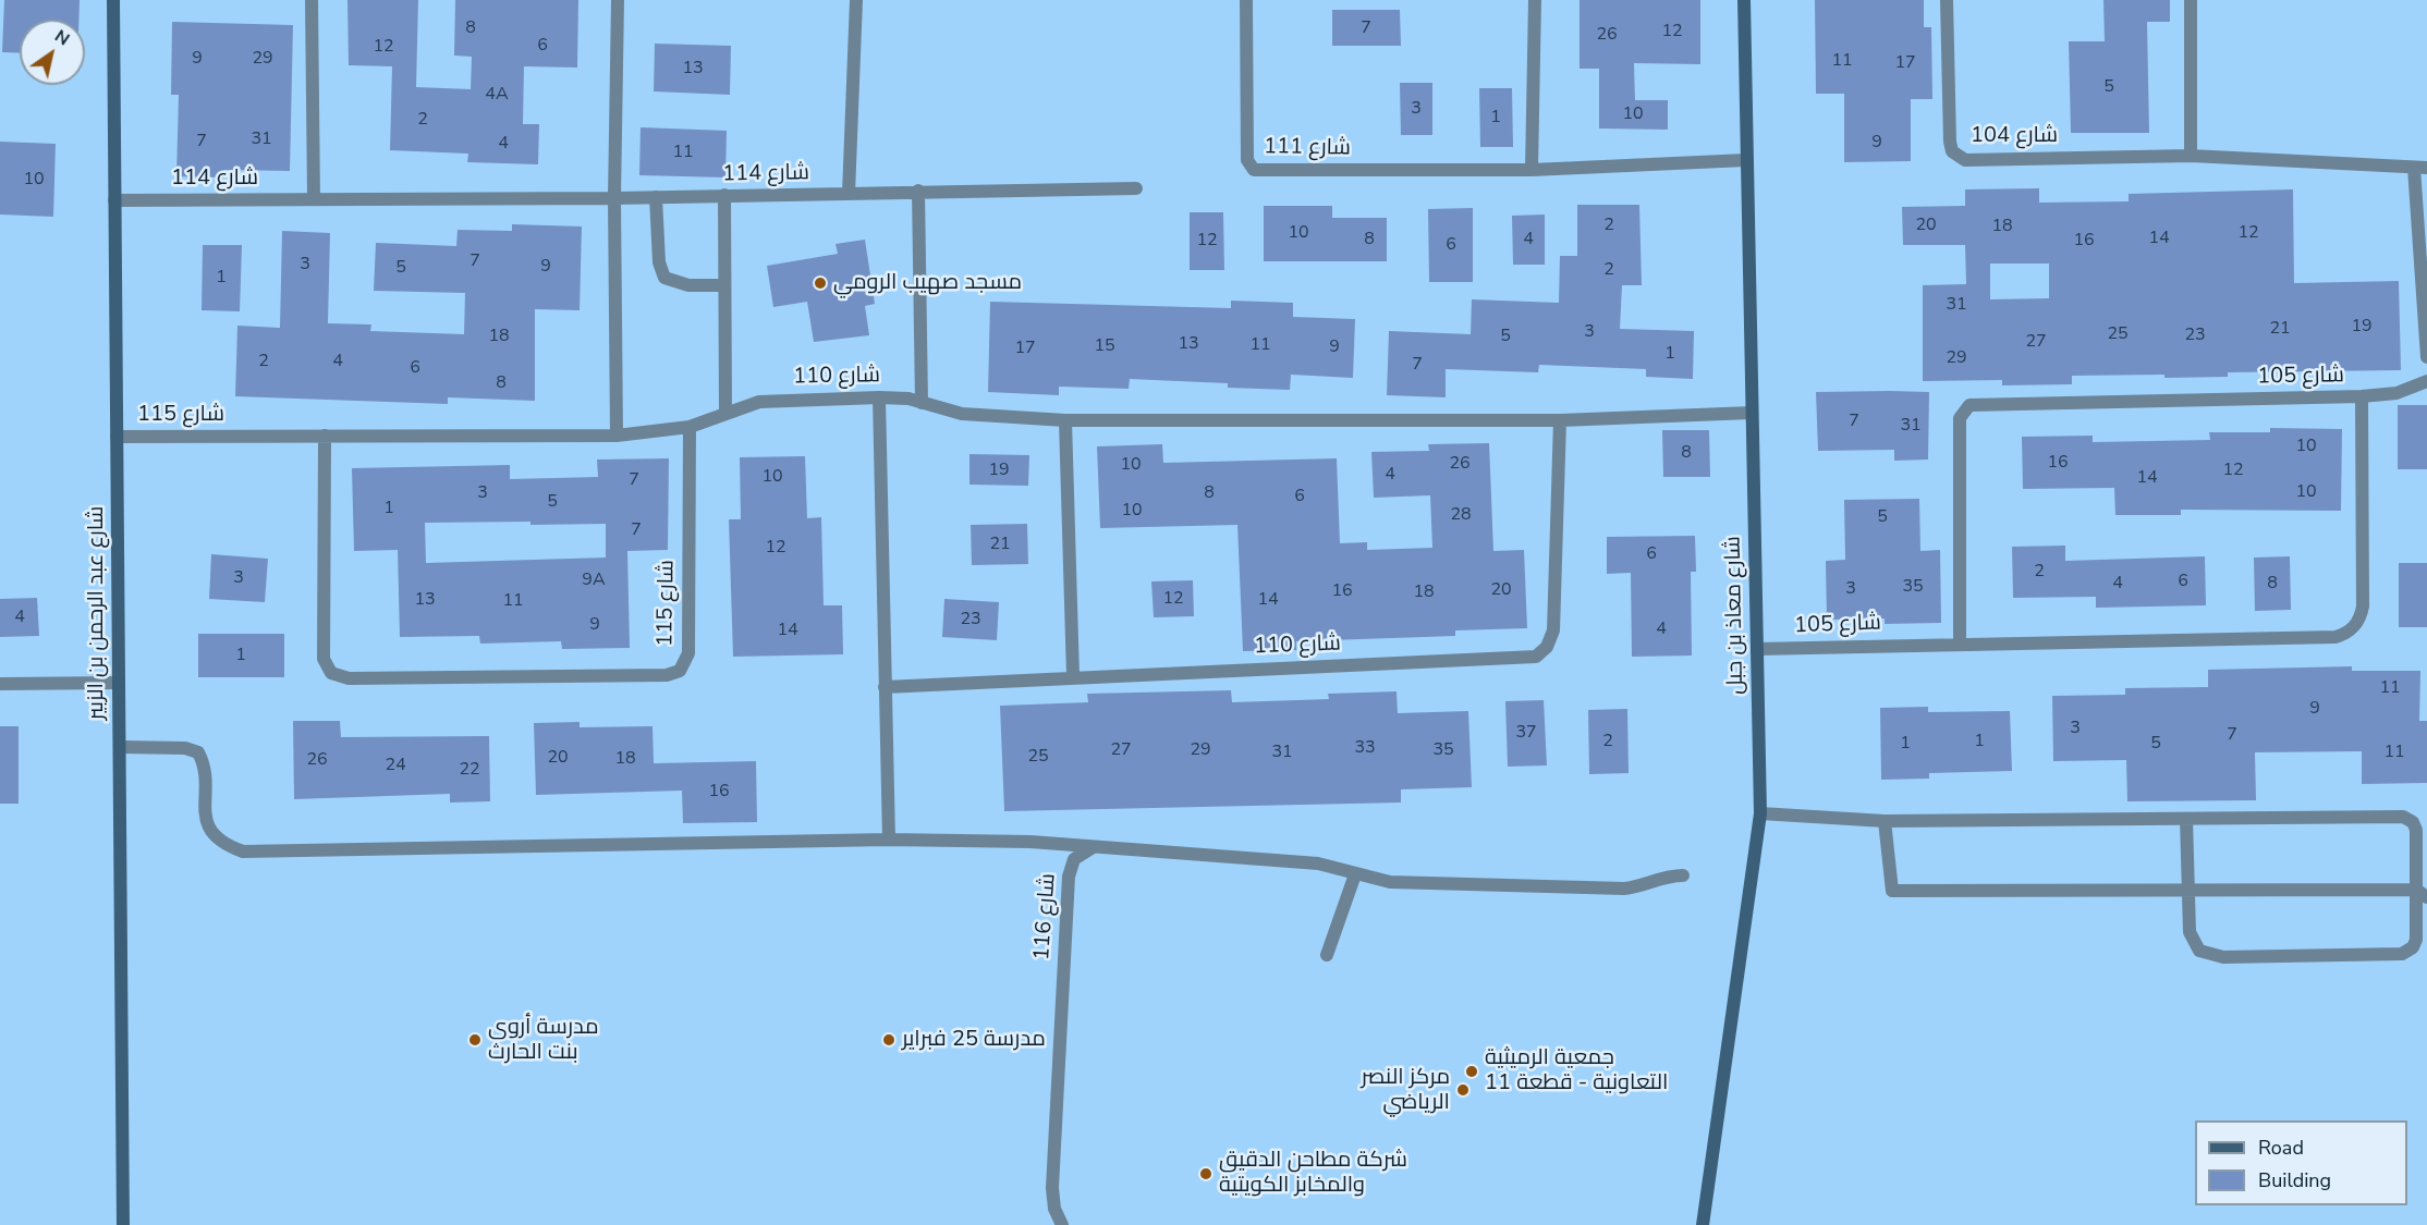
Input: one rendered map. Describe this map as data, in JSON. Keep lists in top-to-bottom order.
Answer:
{
  "streets": {
    "street": [
      "شارع 104",
      "شارع 111",
      "شارع 114",
      "شارع 110",
      "شارع 105",
      "شارع 115",
      "شارع عبد الرحمن بن الزبير",
      "شارع معاذ بن جبل",
      "شارع 116"
    ]
  },
  "crossings": [
    ["شارع 111", "شارع معاذ بن جبل"],
    ["شارع 114", "شارع عبد الرحمن بن الزبير"],
    ["شارع 110", "شارع 115"],
    ["شارع 110", "شارع معاذ بن جبل"],
    ["شارع 105", "شارع معاذ بن جبل"],
    ["شارع 115", "شارع عبد الرحمن بن الزبير"]
  ],
  "places": [
    "مسجد صهيب الرومي",
    "مدرسة أروى بنت الحارث",
    "مدرسة 25 فبراير",
    "جمعية الرميثية التعاونية - قطعة 11",
    "مركز النصر الرياضي",
    "شركة مطاحن الدقيق والمخابز الكويتية"
  ],
  "house_numbers": [
    "8",
    "7",
    "12",
    "26",
    "6",
    "12",
    "9",
    "29",
    "11",
    "17",
    "13",
    "5",
    "4A",
    "3",
    "10",
    "1",
    "2",
    "31",
    "7",
    "9",
    "4",
    "11",
    "10",
    "2",
    "20",
    "18",
    "10",
    "12",
    "14",
    "8",
    "4",
    "12",
    "16",
    "6",
    "7",
    "3",
    "9",
    "5",
    "2",
    "1",
    "31",
    "19",
    "21",
    "3",
    "25",
    "23",
    "18",
    "5",
    "27",
    "13",
    "11",
    "15",
    "9",
    "17",
    "1",
    "29",
    "2",
    "4",
    "7",
    "6",
    "8",
    "7",
    "31",
    "10",
    "8",
    "16",
    "26",
    "10",
    "19",
    "12",
    "4",
    "10",
    "14",
    "7",
    "10",
    "3",
    "8",
    "6",
    "5",
    "1",
    "10",
    "28",
    "5",
    "7",
    "21",
    "12",
    "6",
    "2",
    "3",
    "9A",
    "6",
    "4",
    "8",
    "35",
    "3",
    "20",
    "16",
    "18",
    "12",
    "13",
    "14",
    "11",
    "4",
    "23",
    "9",
    "4",
    "14",
    "1",
    "11",
    "9",
    "3",
    "37",
    "7",
    "2",
    "1",
    "1",
    "5",
    "33",
    "27",
    "29",
    "35",
    "31",
    "11",
    "25",
    "20",
    "18",
    "26",
    "24",
    "22",
    "16"
  ],
  "legend": ["Road", "Building"],
  "north": "top right"
}
